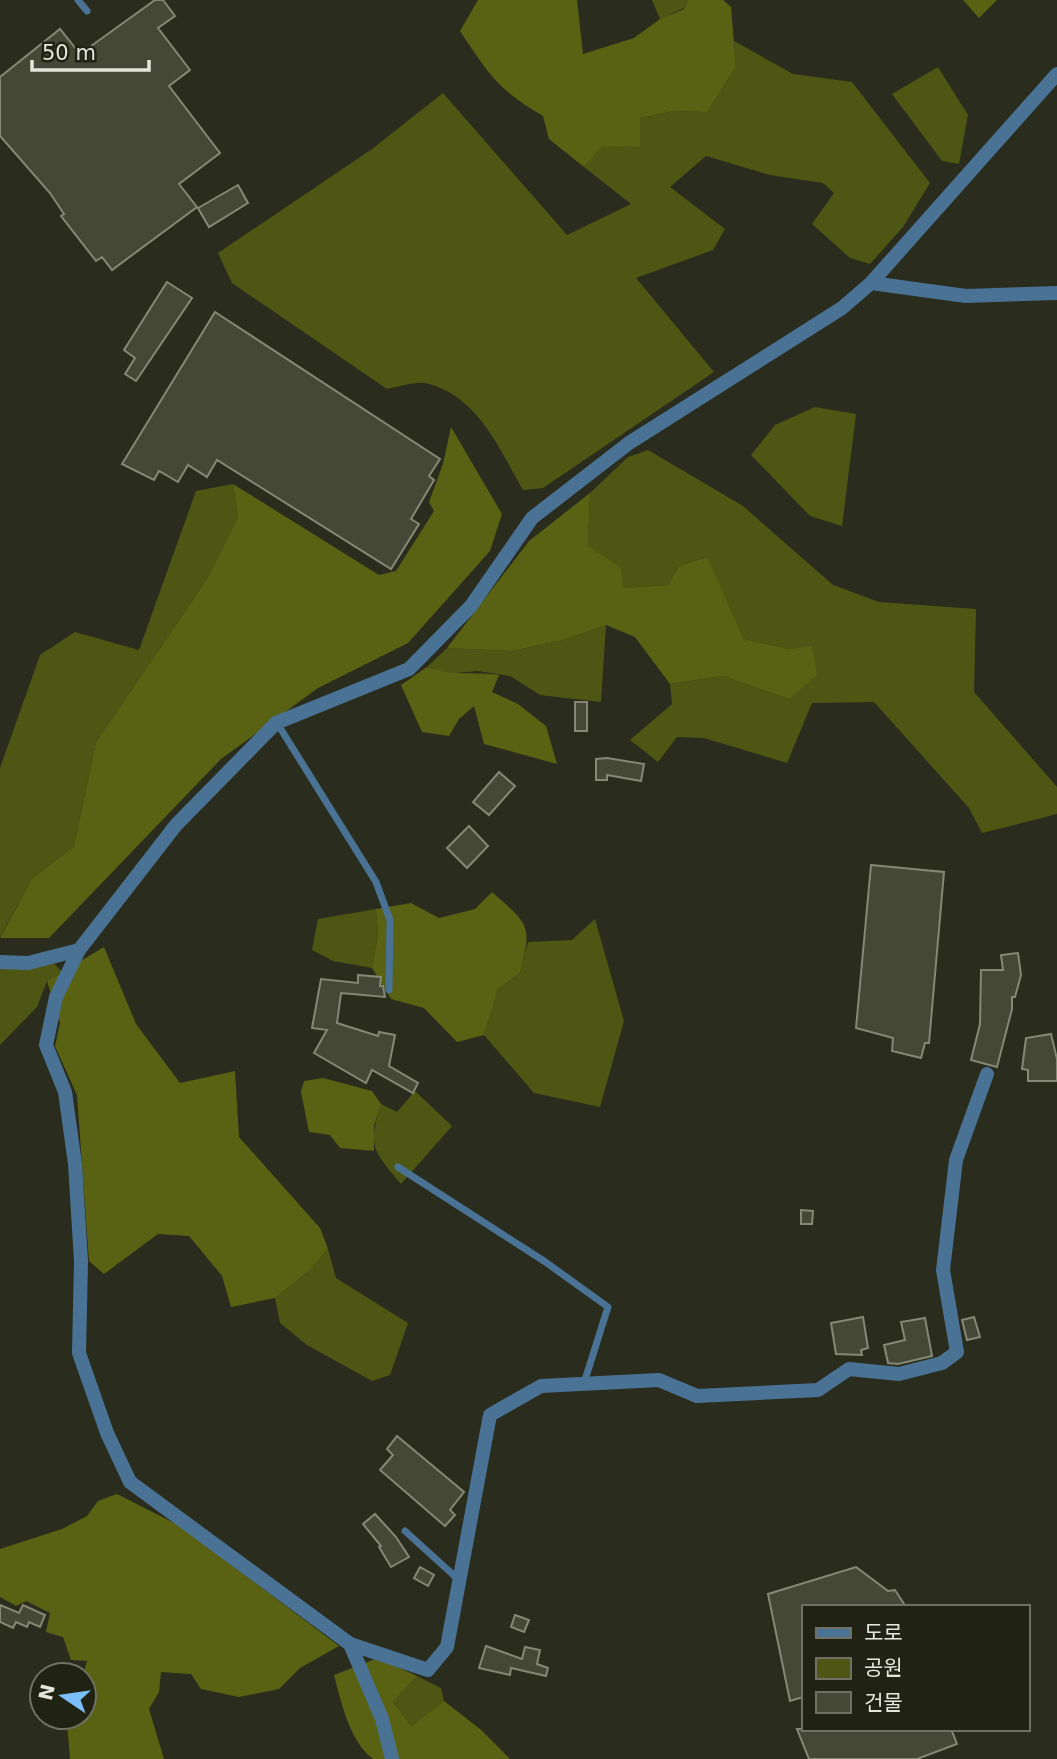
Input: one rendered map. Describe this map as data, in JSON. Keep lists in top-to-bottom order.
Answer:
{
  "legend": ["도로", "공원", "건물"],
  "scale_bar": "50 m",
  "north": "left"
}
